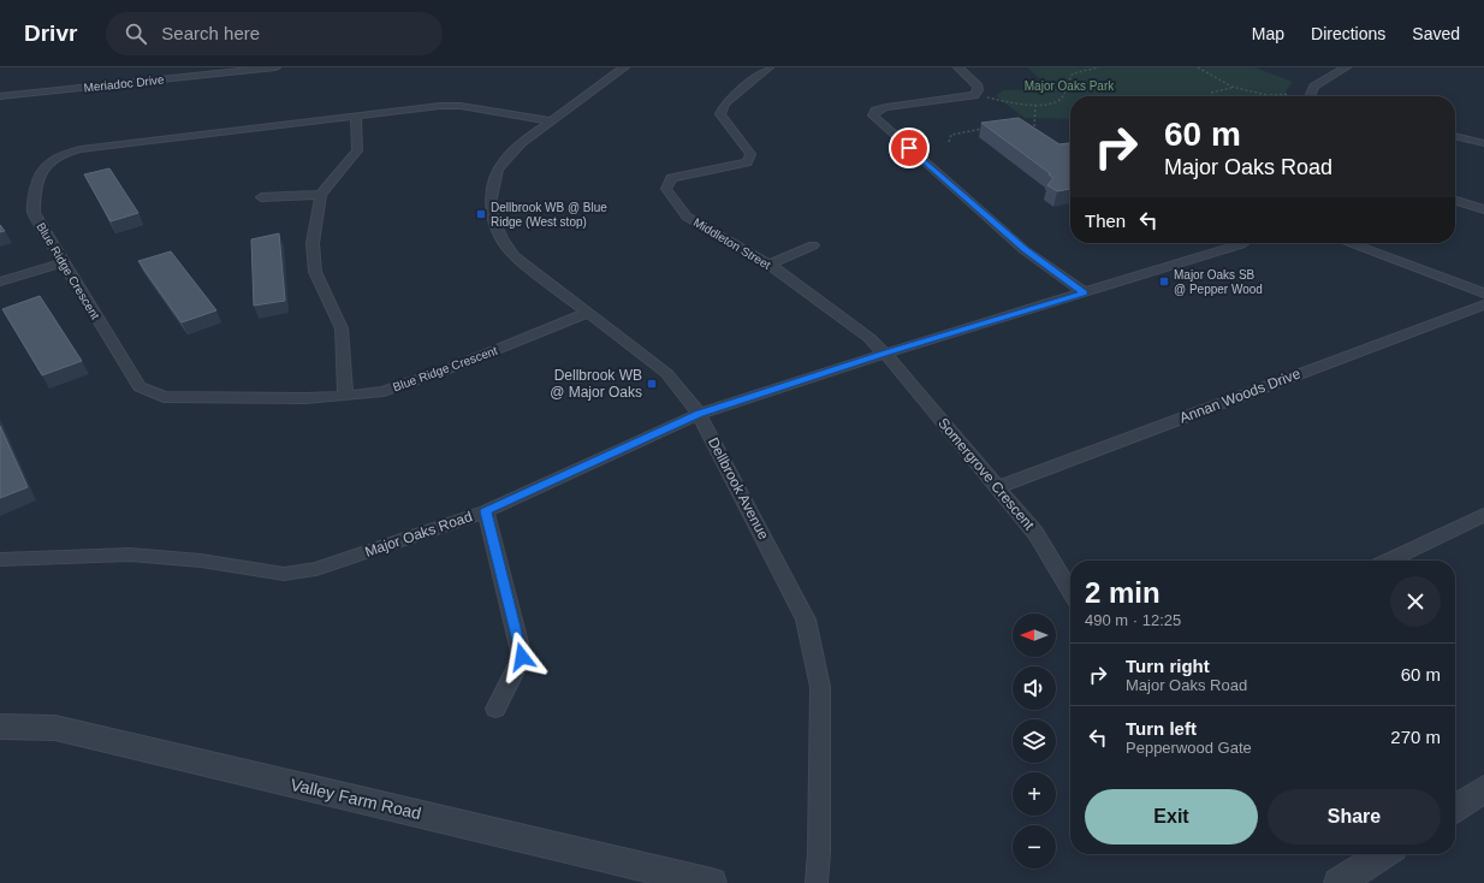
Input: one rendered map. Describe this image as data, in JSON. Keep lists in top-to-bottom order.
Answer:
{
  "streets": {
    "street": [
      "Meriadoc Drive",
      "Middleton Street",
      "Blue Ridge Crescent",
      "Annan Woods Drive",
      "Somergrove Crescent",
      "Dellbrook Avenue",
      "Major Oaks Road",
      "Valley Farm Road"
    ]
  },
  "crossings": [
    ["Middleton Street", "Somergrove Crescent"],
    ["Middleton Street", "Major Oaks Road"],
    ["Blue Ridge Crescent", "Dellbrook Avenue"],
    ["Annan Woods Drive", "Somergrove Crescent"],
    ["Somergrove Crescent", "Major Oaks Road"],
    ["Dellbrook Avenue", "Major Oaks Road"]
  ],
  "parks": ["Major Oaks Park"],
  "places": {
    "transit": ["Dellbrook WB @ Blue Ridge (West stop)", "Major Oaks SB @ Pepper Wood", "Dellbrook WB @ Major Oaks"]
  },
  "north": "left",
  "page": {
    "header": "Drivr",
    "search": "Search here",
    "nav": ["Map", "Directions", "Saved"],
    "turn": ["60 m", "Major Oaks Road"],
    "then": "Then",
    "heading": ["2 min", "490 m · 12:25"],
    "map_buttons": ["+", "−"],
    "list": [
      {
        "name": "Turn right",
        "note": "Major Oaks Road",
        "value": "60 m"
      },
      {
        "name": "Turn left",
        "note": "Pepperwood Gate",
        "value": "270 m"
      }
    ],
    "buttons": ["Exit", "Share"]
  }
}
